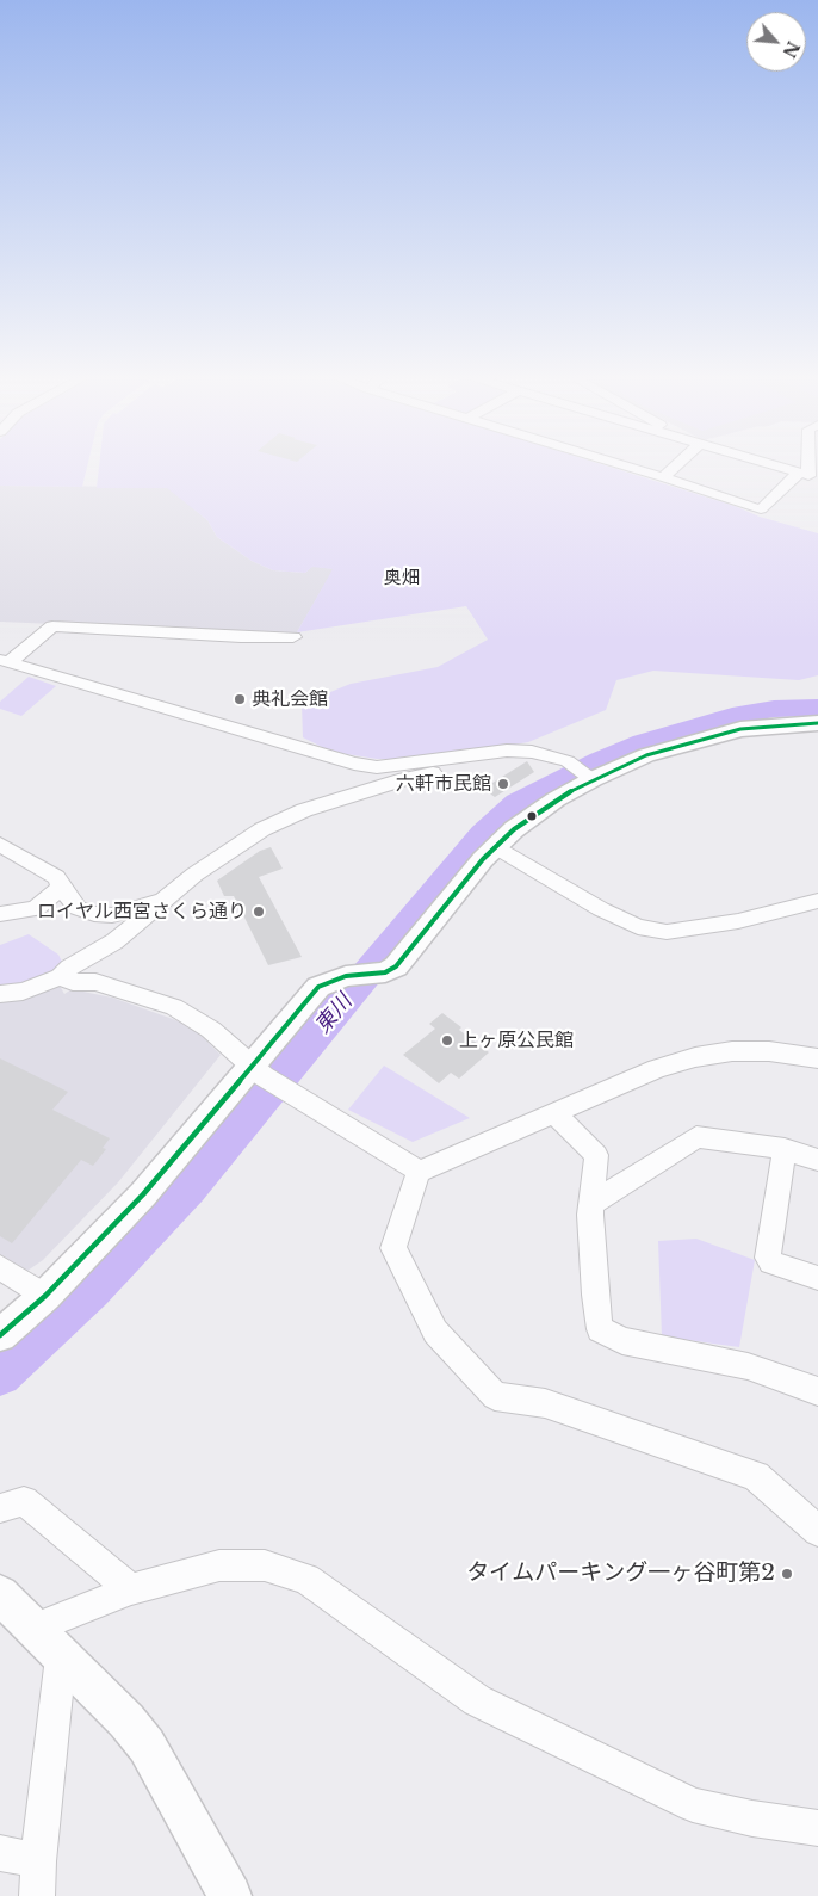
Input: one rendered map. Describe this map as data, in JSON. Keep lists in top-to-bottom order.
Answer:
{
  "districts": ["奥畑"],
  "water": ["東川"],
  "places": [
    "典礼会館",
    "六軒市民館",
    "ロイヤル西宮さくら通り",
    "上ヶ原公民館",
    "タイムパーキング一ヶ谷町第2"
  ],
  "north": "bottom right"
}
